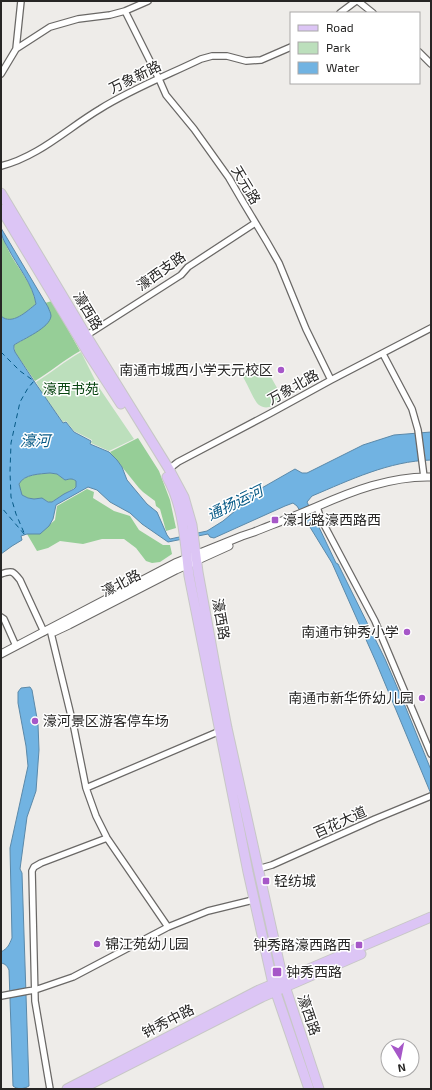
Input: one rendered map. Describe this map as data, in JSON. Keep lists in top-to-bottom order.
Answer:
{
  "streets": {
    "main road": ["濠西路", "钟秀中路"],
    "street": [
      "万象新路",
      "天元路",
      "濠西支路",
      "万象北路",
      "濠北路",
      "百花大道"
    ]
  },
  "crossings": [
    ["万象新路", "天元路"],
    ["天元路", "濠西支路"],
    ["天元路", "万象北路"],
    ["濠西支路", "濠西路"],
    ["濠西路", "万象北路"],
    ["濠西路", "濠北路"],
    ["濠西路", "百花大道"],
    ["濠西路", "钟秀中路"]
  ],
  "water": ["濠河", "通扬运河"],
  "parks": ["濠西书苑"],
  "places": {
    "other": [
      "南通市城西小学天元校区",
      "南通市钟秀小学",
      "南通市新华侨幼儿园",
      "濠河景区游客停车场",
      "锦江苑幼儿园"
    ],
    "transit": [
      "濠北路濠西路西",
      "轻纺城",
      "钟秀路濠西路西",
      "钟秀西路"
    ]
  },
  "legend": ["Road", "Park", "Water"],
  "north": "bottom"
}
